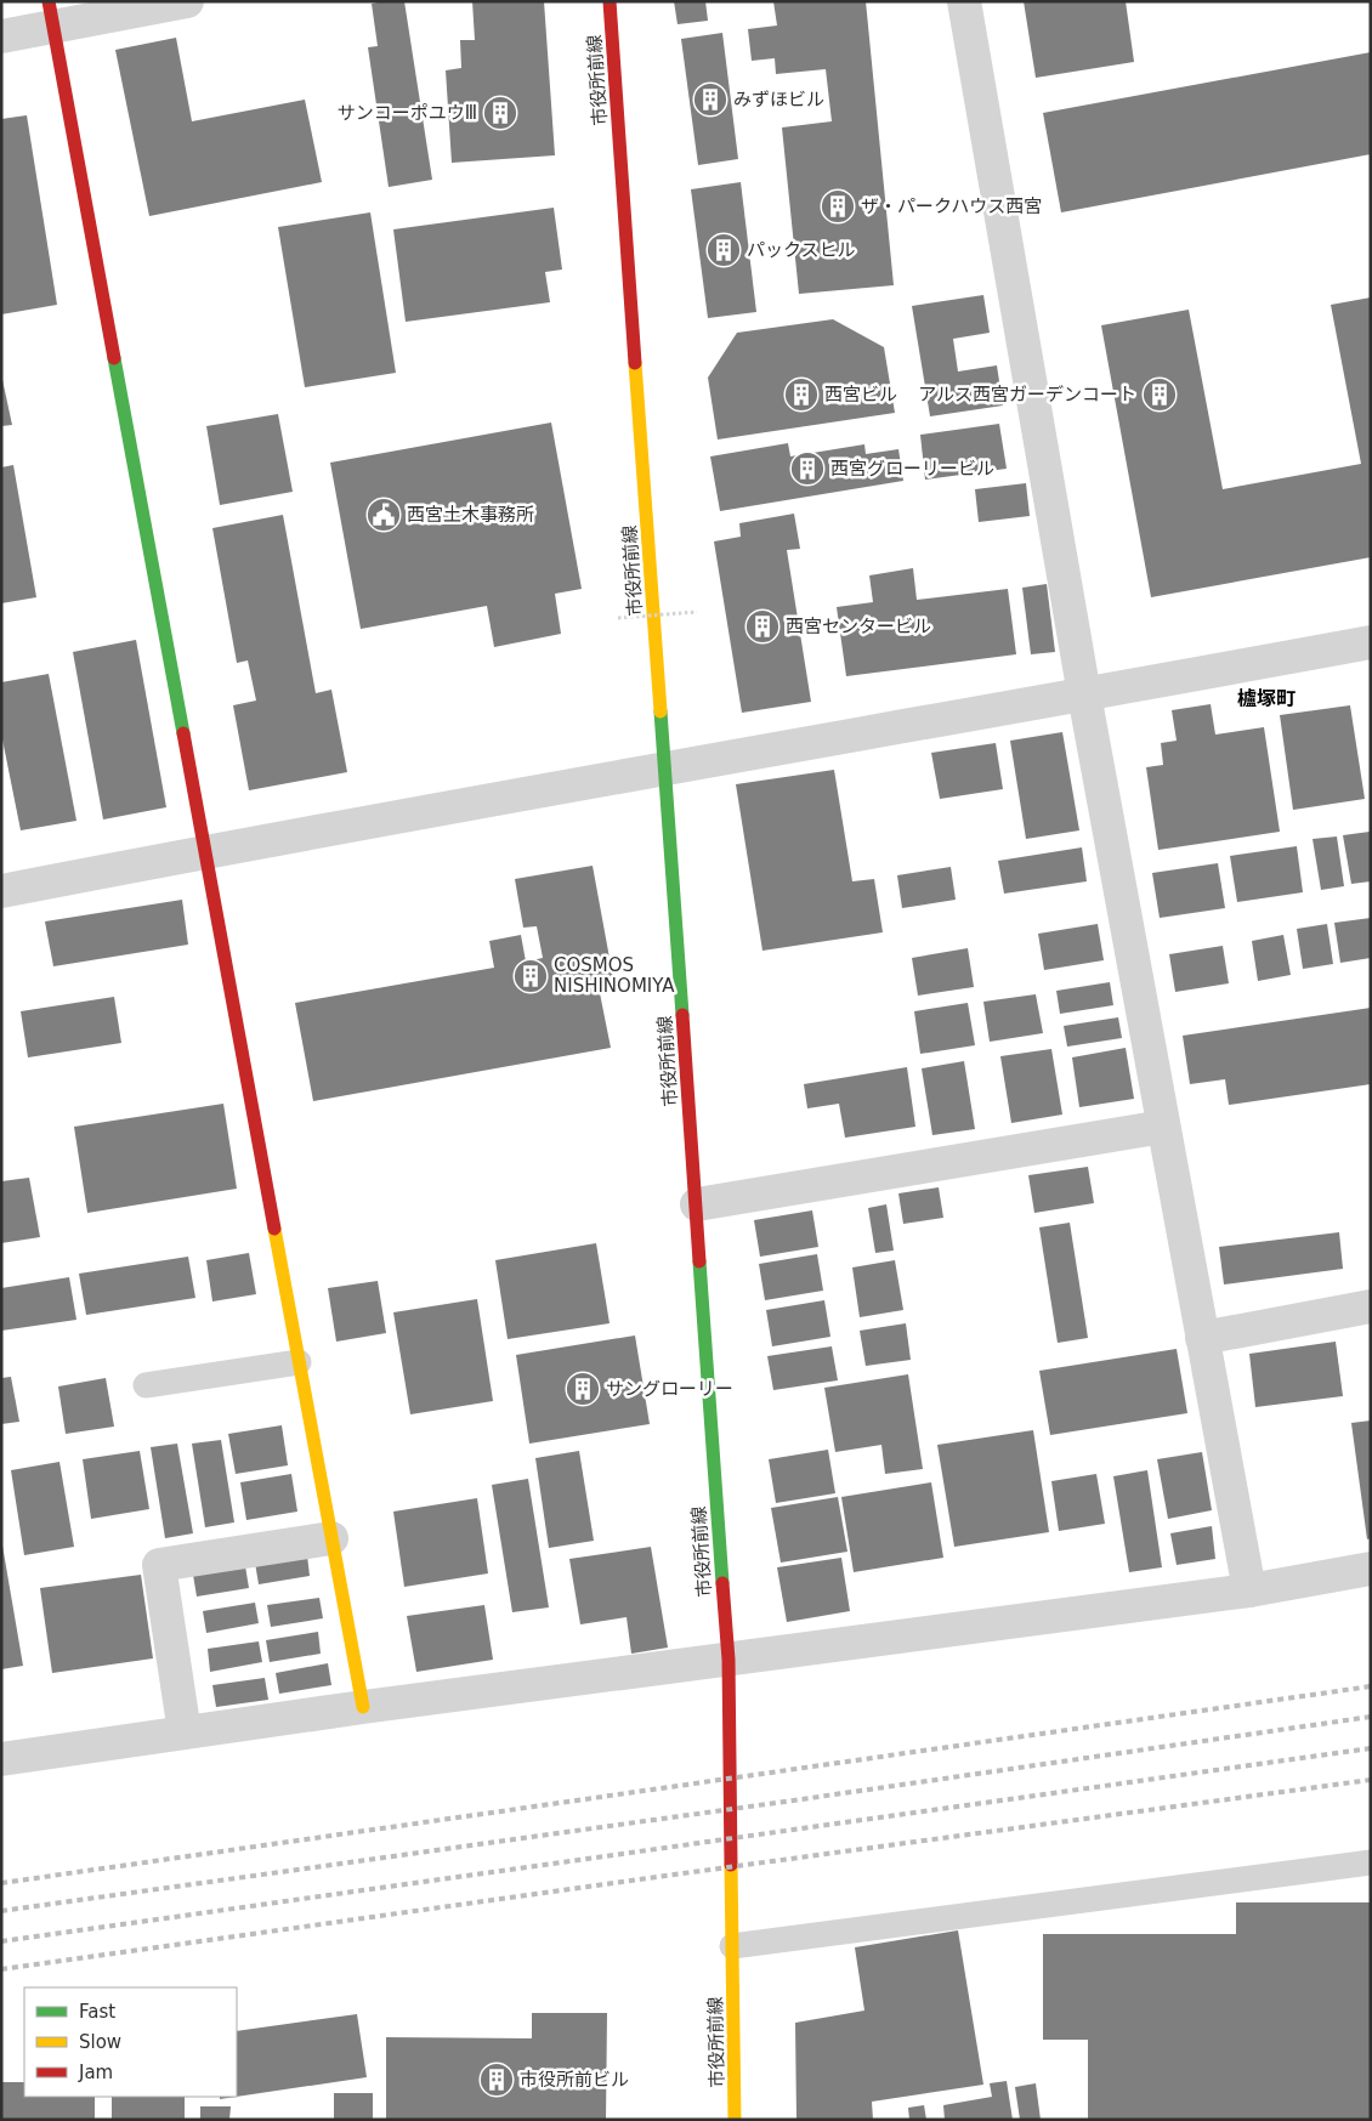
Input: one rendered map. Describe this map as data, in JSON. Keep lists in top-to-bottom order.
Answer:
{
  "streets": {
    "street": ["市役所前線"]
  },
  "districts": ["櫨塚町"],
  "places": {
    "building": [
      "みずほビル",
      "サンコーポユウⅢ",
      "ザ・パークハウス西宮",
      "パックスヒル",
      "西宮ビル",
      "アルス西宮ガーデンコート",
      "西宮グローリービル",
      "西宮センタービル",
      "COSMOS NISHINOMIYA",
      "サングローリー",
      "市役所前ビル"
    ],
    "public building": ["西宮土木事務所"]
  },
  "legend": ["Fast", "Slow", "Jam"]
}
